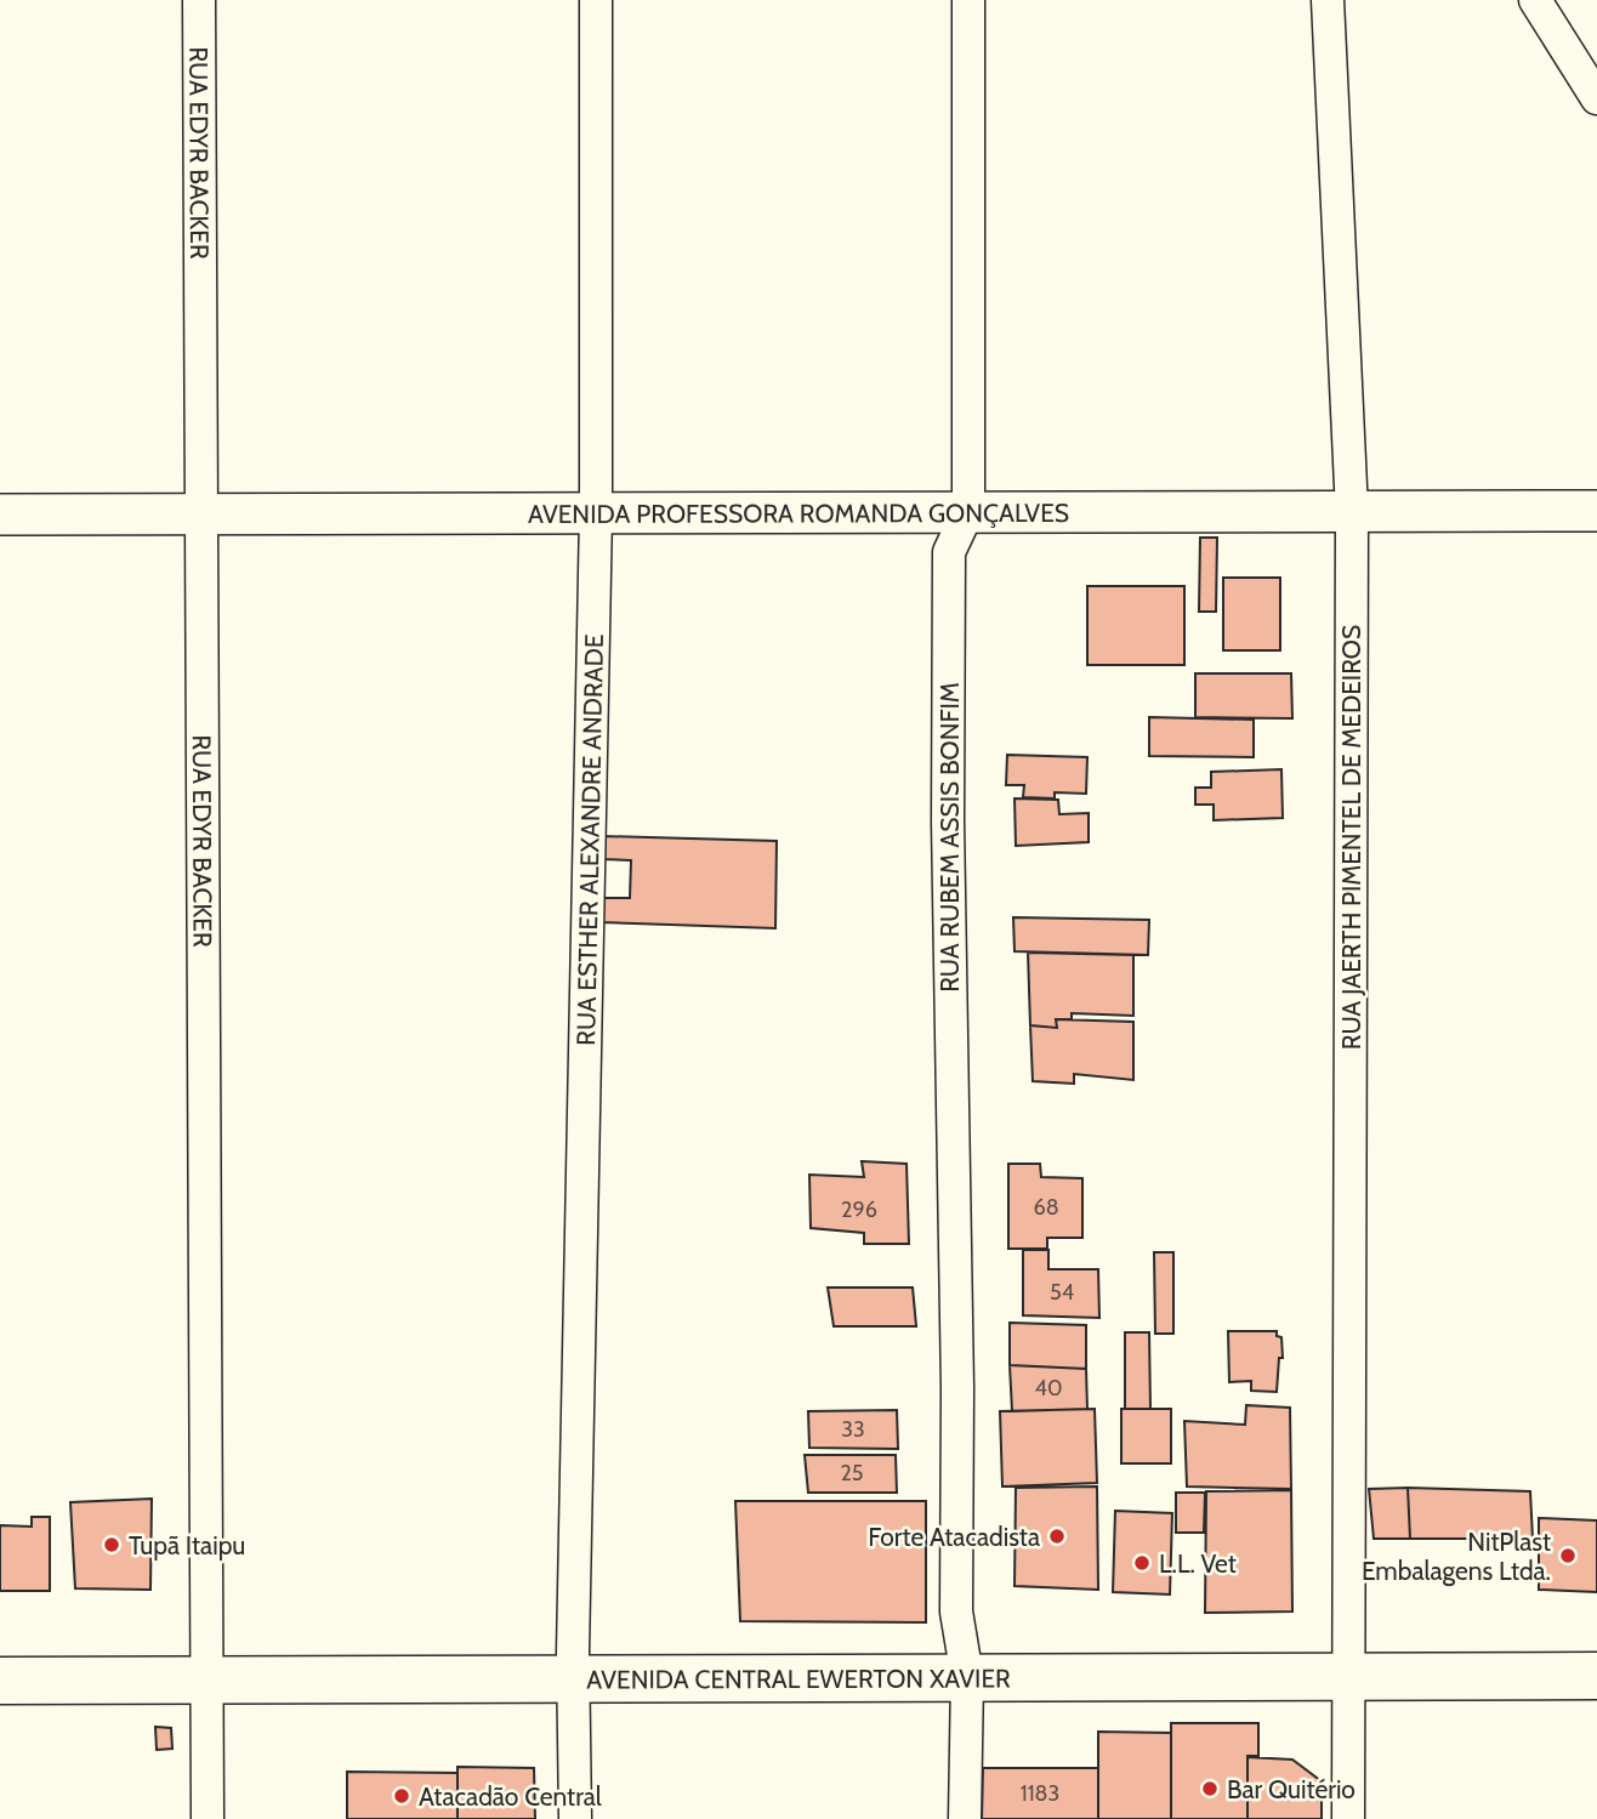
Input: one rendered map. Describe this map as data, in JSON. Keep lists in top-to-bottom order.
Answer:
{
  "streets": {
    "main road": ["AVENIDA CENTRAL EWERTON XAVIER"],
    "street": [
      "RUA EDYR BACKER",
      "AVENIDA PROFESSORA ROMANDA GONÇALVES",
      "RUA RUBEM ASSIS BONFIM",
      "RUA JAERTH PIMENTEL DE MEDEIROS",
      "RUA ESTHER ALEXANDRE ANDRADE"
    ]
  },
  "crossings": [
    ["RUA EDYR BACKER", "AVENIDA PROFESSORA ROMANDA GONÇALVES"],
    ["RUA EDYR BACKER", "AVENIDA CENTRAL EWERTON XAVIER"],
    ["AVENIDA PROFESSORA ROMANDA GONÇALVES", "RUA RUBEM ASSIS BONFIM"],
    ["AVENIDA PROFESSORA ROMANDA GONÇALVES", "RUA JAERTH PIMENTEL DE MEDEIROS"],
    ["AVENIDA PROFESSORA ROMANDA GONÇALVES", "RUA ESTHER ALEXANDRE ANDRADE"],
    ["RUA RUBEM ASSIS BONFIM", "AVENIDA CENTRAL EWERTON XAVIER"],
    ["RUA JAERTH PIMENTEL DE MEDEIROS", "AVENIDA CENTRAL EWERTON XAVIER"],
    ["RUA ESTHER ALEXANDRE ANDRADE", "AVENIDA CENTRAL EWERTON XAVIER"]
  ],
  "places": [
    "Forte Atacadista",
    "Tupã Itaipu",
    "NitPlast Embalagens Ltda.",
    "L.L. Vet",
    "Bar Quitério",
    "Atacadão Central"
  ],
  "house_numbers": [
    "68",
    "296",
    "54",
    "40",
    "33",
    "25",
    "1183"
  ]
}
